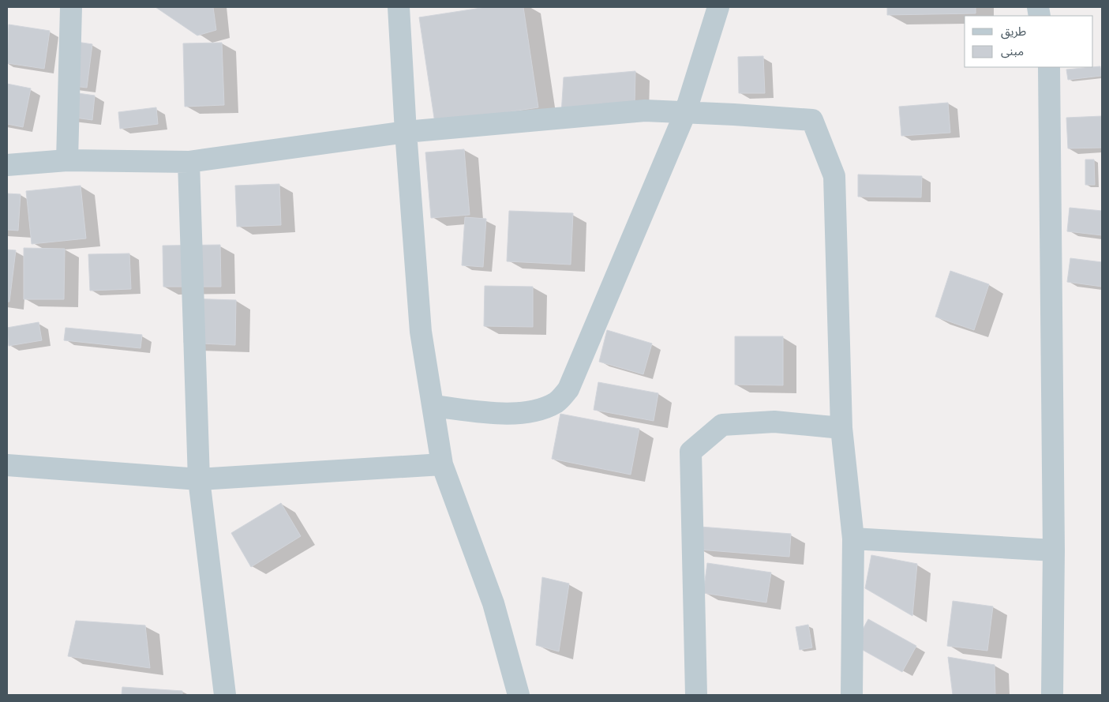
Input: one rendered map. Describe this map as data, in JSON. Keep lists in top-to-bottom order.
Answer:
{
  "legend": ["طريق", "مبنى"]
}
